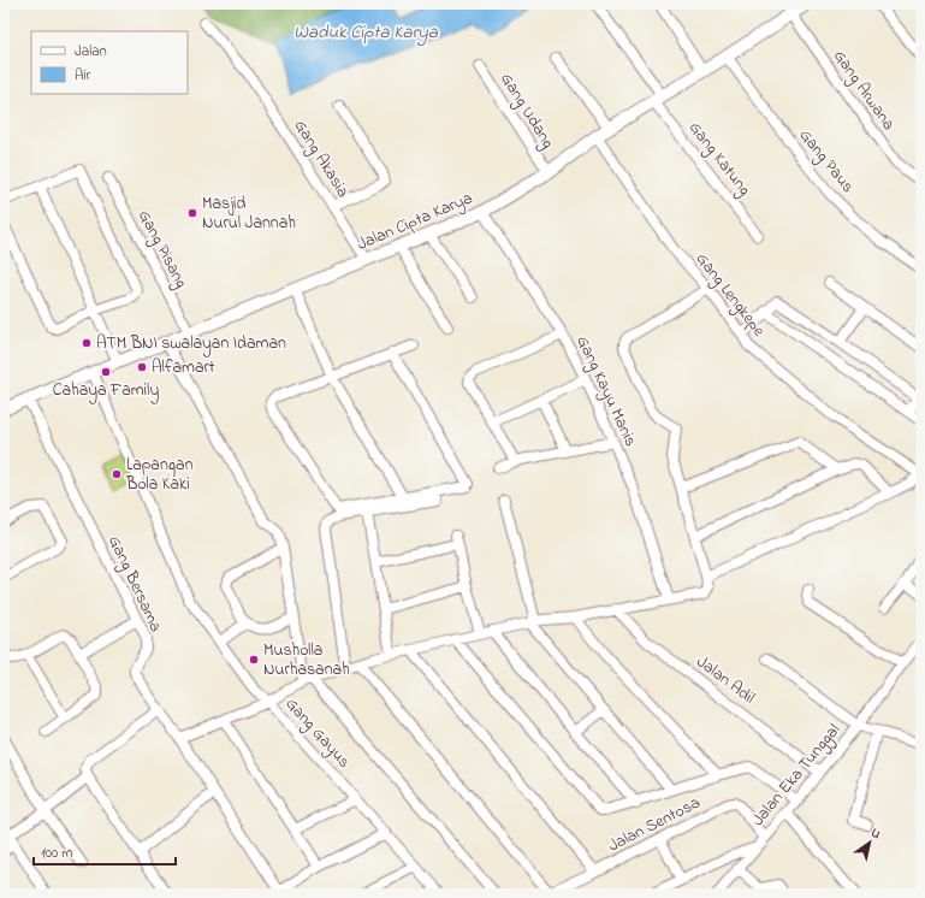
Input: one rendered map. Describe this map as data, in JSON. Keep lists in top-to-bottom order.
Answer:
{
  "streets": {
    "main road": ["Jalan Cipta Karya"],
    "street": [
      "Gang Arwana",
      "Gang Udang",
      "Gang Akasia",
      "Gang Katung",
      "Gang Paus",
      "Gang Pisang",
      "Gang Lengkepe",
      "Gang Kayu Manis",
      "Gang Bersama",
      "Jalan Adil",
      "Gang Gayus",
      "Jalan Eka Tunggal",
      "Jalan Sentosa"
    ]
  },
  "crossings": [
    ["Gang Arwana", "Jalan Cipta Karya"],
    ["Gang Udang", "Jalan Cipta Karya"],
    ["Gang Akasia", "Jalan Cipta Karya"],
    ["Gang Katung", "Jalan Cipta Karya"],
    ["Gang Paus", "Jalan Cipta Karya"],
    ["Jalan Cipta Karya", "Gang Pisang"],
    ["Jalan Cipta Karya", "Gang Lengkepe"],
    ["Jalan Cipta Karya", "Gang Kayu Manis"],
    ["Jalan Cipta Karya", "Gang Bersama"],
    ["Jalan Cipta Karya", "Gang Gayus"],
    ["Jalan Adil", "Jalan Eka Tunggal"],
    ["Jalan Eka Tunggal", "Jalan Sentosa"]
  ],
  "water": ["Waduk Cipta Karya"],
  "places": [
    "Masjid Nurul Jannah",
    "ATM BNI swalayan Idaman",
    "Alfamart",
    "Cahaya Family",
    "Lapangan Bola Kaki",
    "Musholla Nurhasanah"
  ],
  "legend": ["Jalan", "Air"],
  "scale_bar": "100 m",
  "north": "top right"
}
